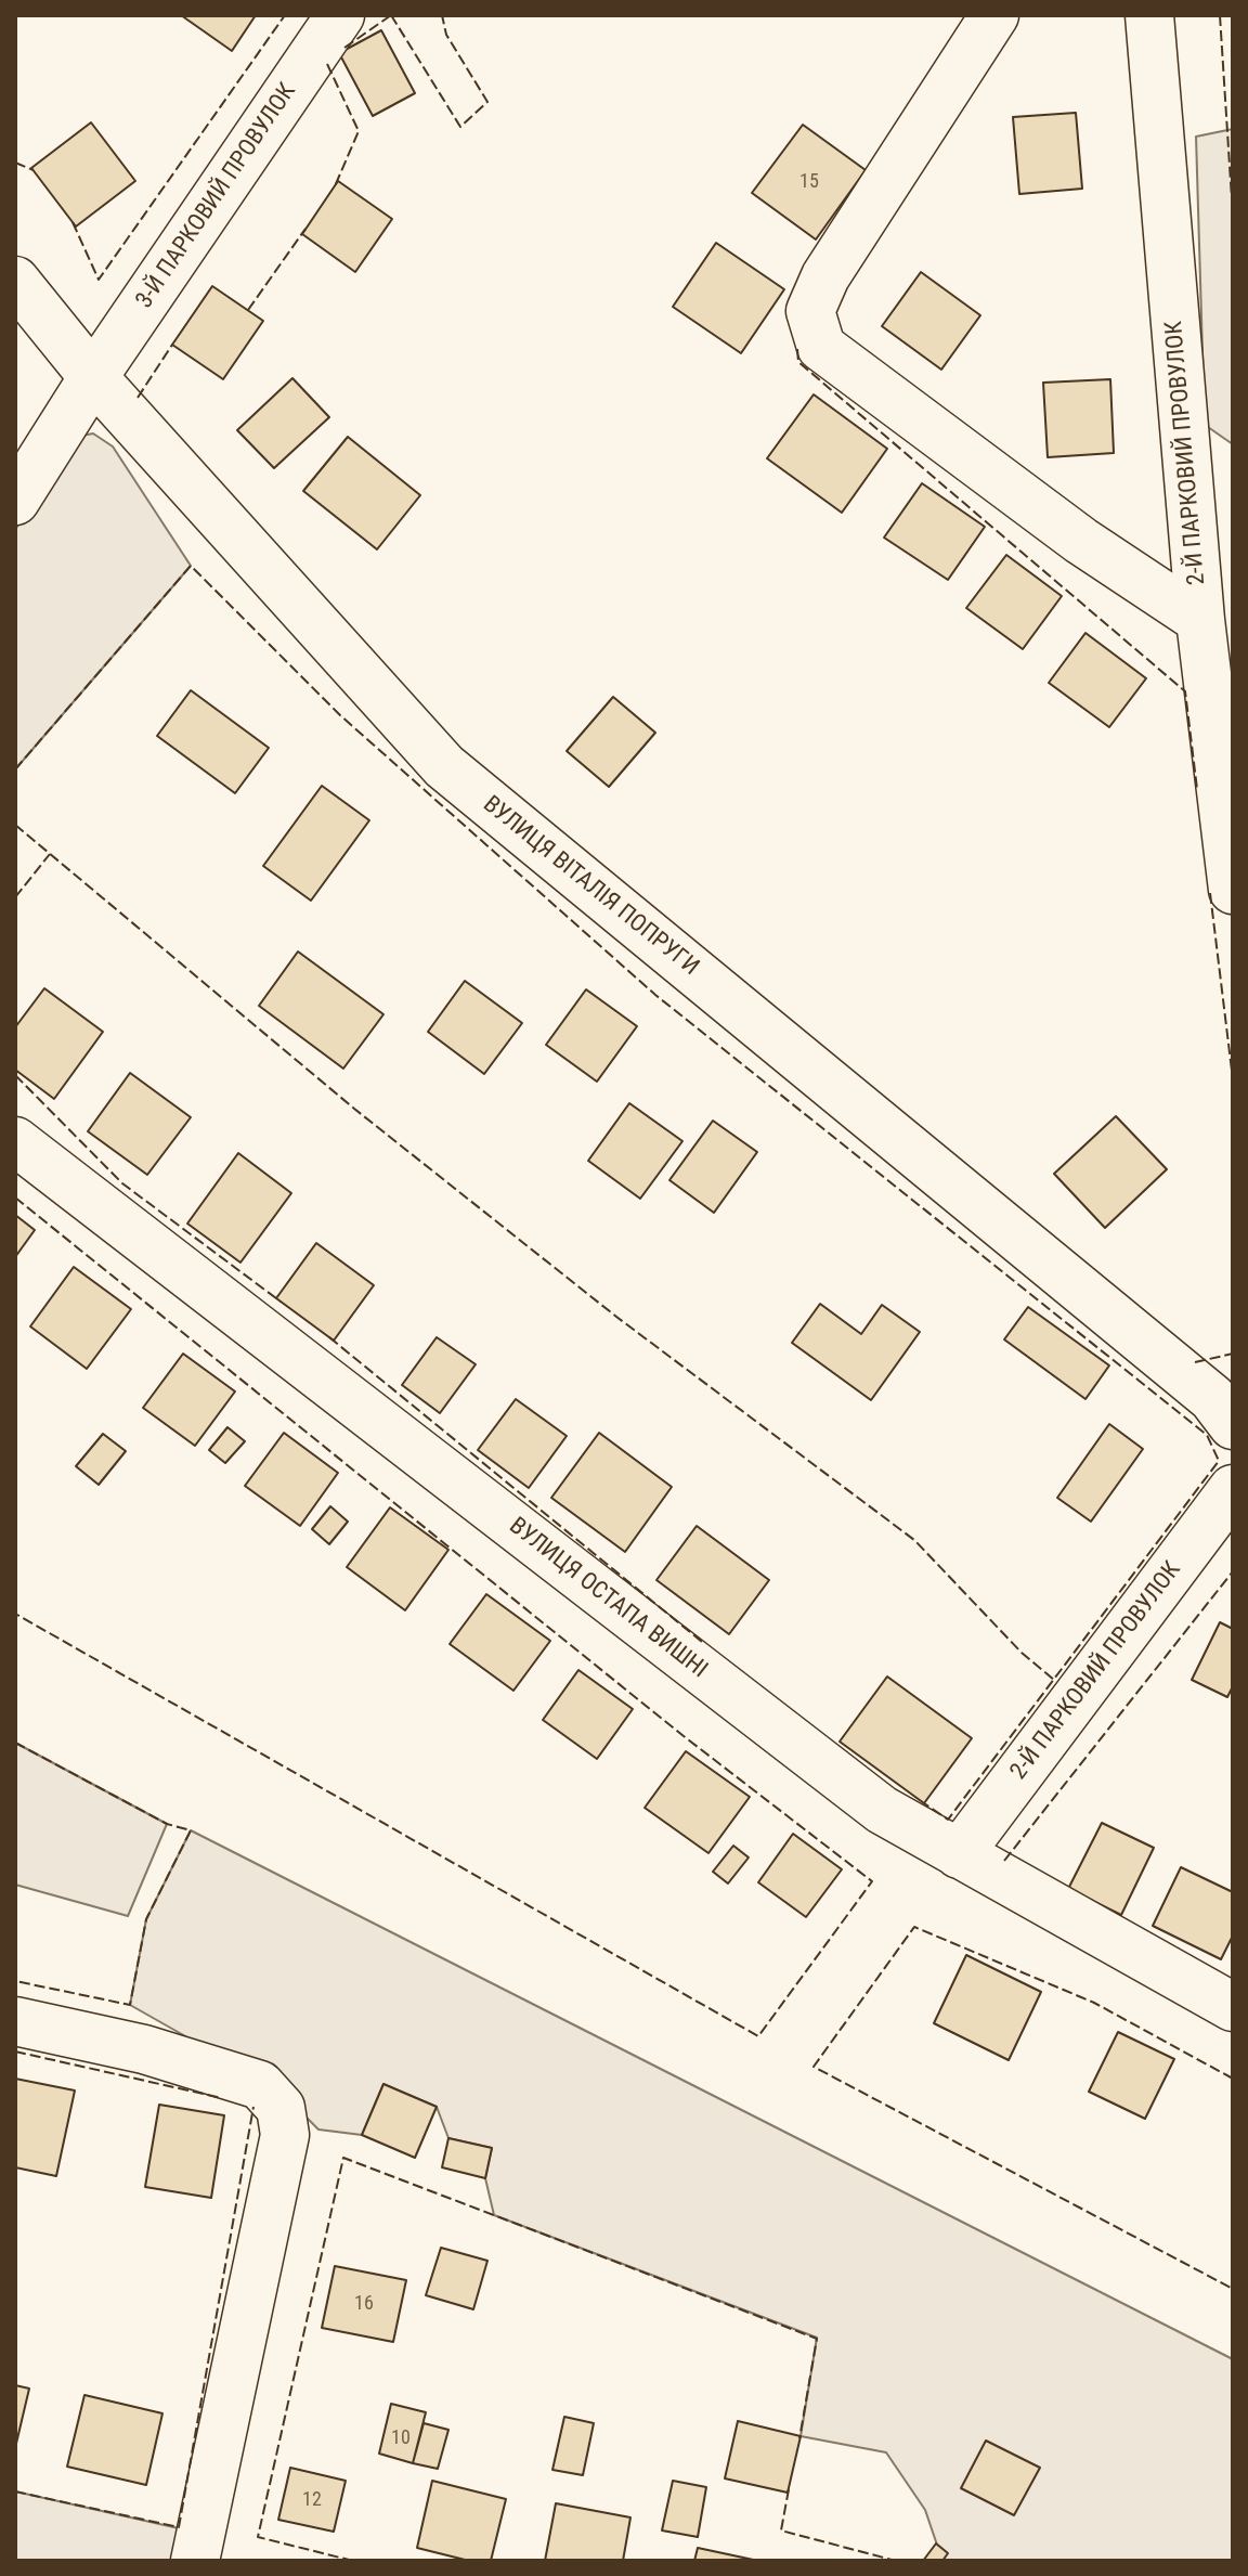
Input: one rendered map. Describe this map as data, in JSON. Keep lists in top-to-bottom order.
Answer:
{
  "streets": {
    "street": [
      "3-Й ПАРКОВИЙ ПРОВУЛОК",
      "2-Й ПАРКОВИЙ ПРОВУЛОК",
      "ВУЛИЦЯ ВІТАЛІЯ ПОПРУГИ",
      "ВУЛИЦЯ ОСТАПА ВИШНІ"
    ]
  },
  "crossings": [
    ["3-Й ПАРКОВИЙ ПРОВУЛОК", "ВУЛИЦЯ ВІТАЛІЯ ПОПРУГИ"],
    ["2-Й ПАРКОВИЙ ПРОВУЛОК", "ВУЛИЦЯ ОСТАПА ВИШНІ"]
  ],
  "house_numbers": [
    "15",
    "16",
    "10",
    "12"
  ]
}
